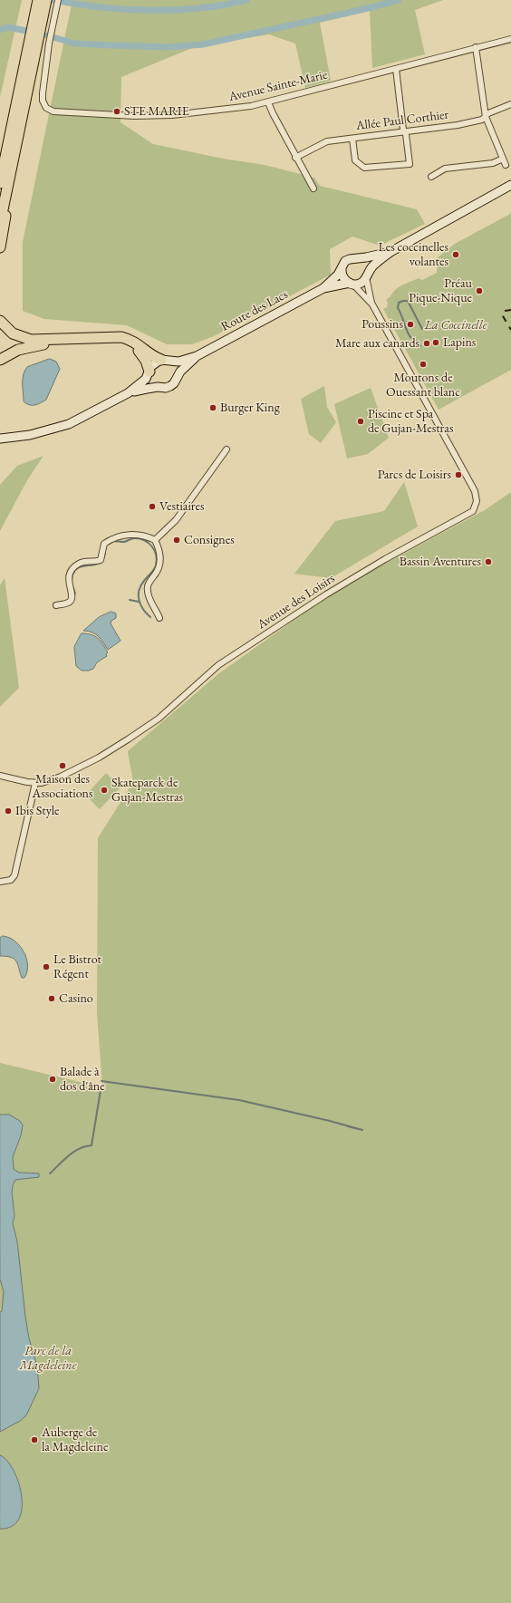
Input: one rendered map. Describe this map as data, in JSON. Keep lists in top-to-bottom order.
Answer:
{
  "streets": {
    "main road": ["Route des Lacs"],
    "street": ["Avenue Sainte-Marie", "Allée Paul Corthier", "Avenue des Loisirs"]
  },
  "crossings": [
    ["Route des Lacs", "Avenue des Loisirs"]
  ],
  "parks": ["La Coccinelle", "Parc de la Magdeleine"],
  "places": [
    "STE MARIE",
    "Les coccinelles volantes",
    "Préau Pique-Nique",
    "Poussins",
    "Lapins",
    "Mare aux canards",
    "Moutons de Ouessant blanc",
    "Burger King",
    "Piscine et Spa de Gujan-Mestras",
    "Parcs de Loisirs",
    "Vestiaires",
    "Consignes",
    "Bassin Aventures",
    "Maison des Associations",
    "Skateparck de Gujan-Mestras",
    "Ibis Style",
    "Le Bistrot Régent",
    "Casino",
    "Balade à dos d'âne",
    "Auberge de la Magdeleine"
  ]
}
